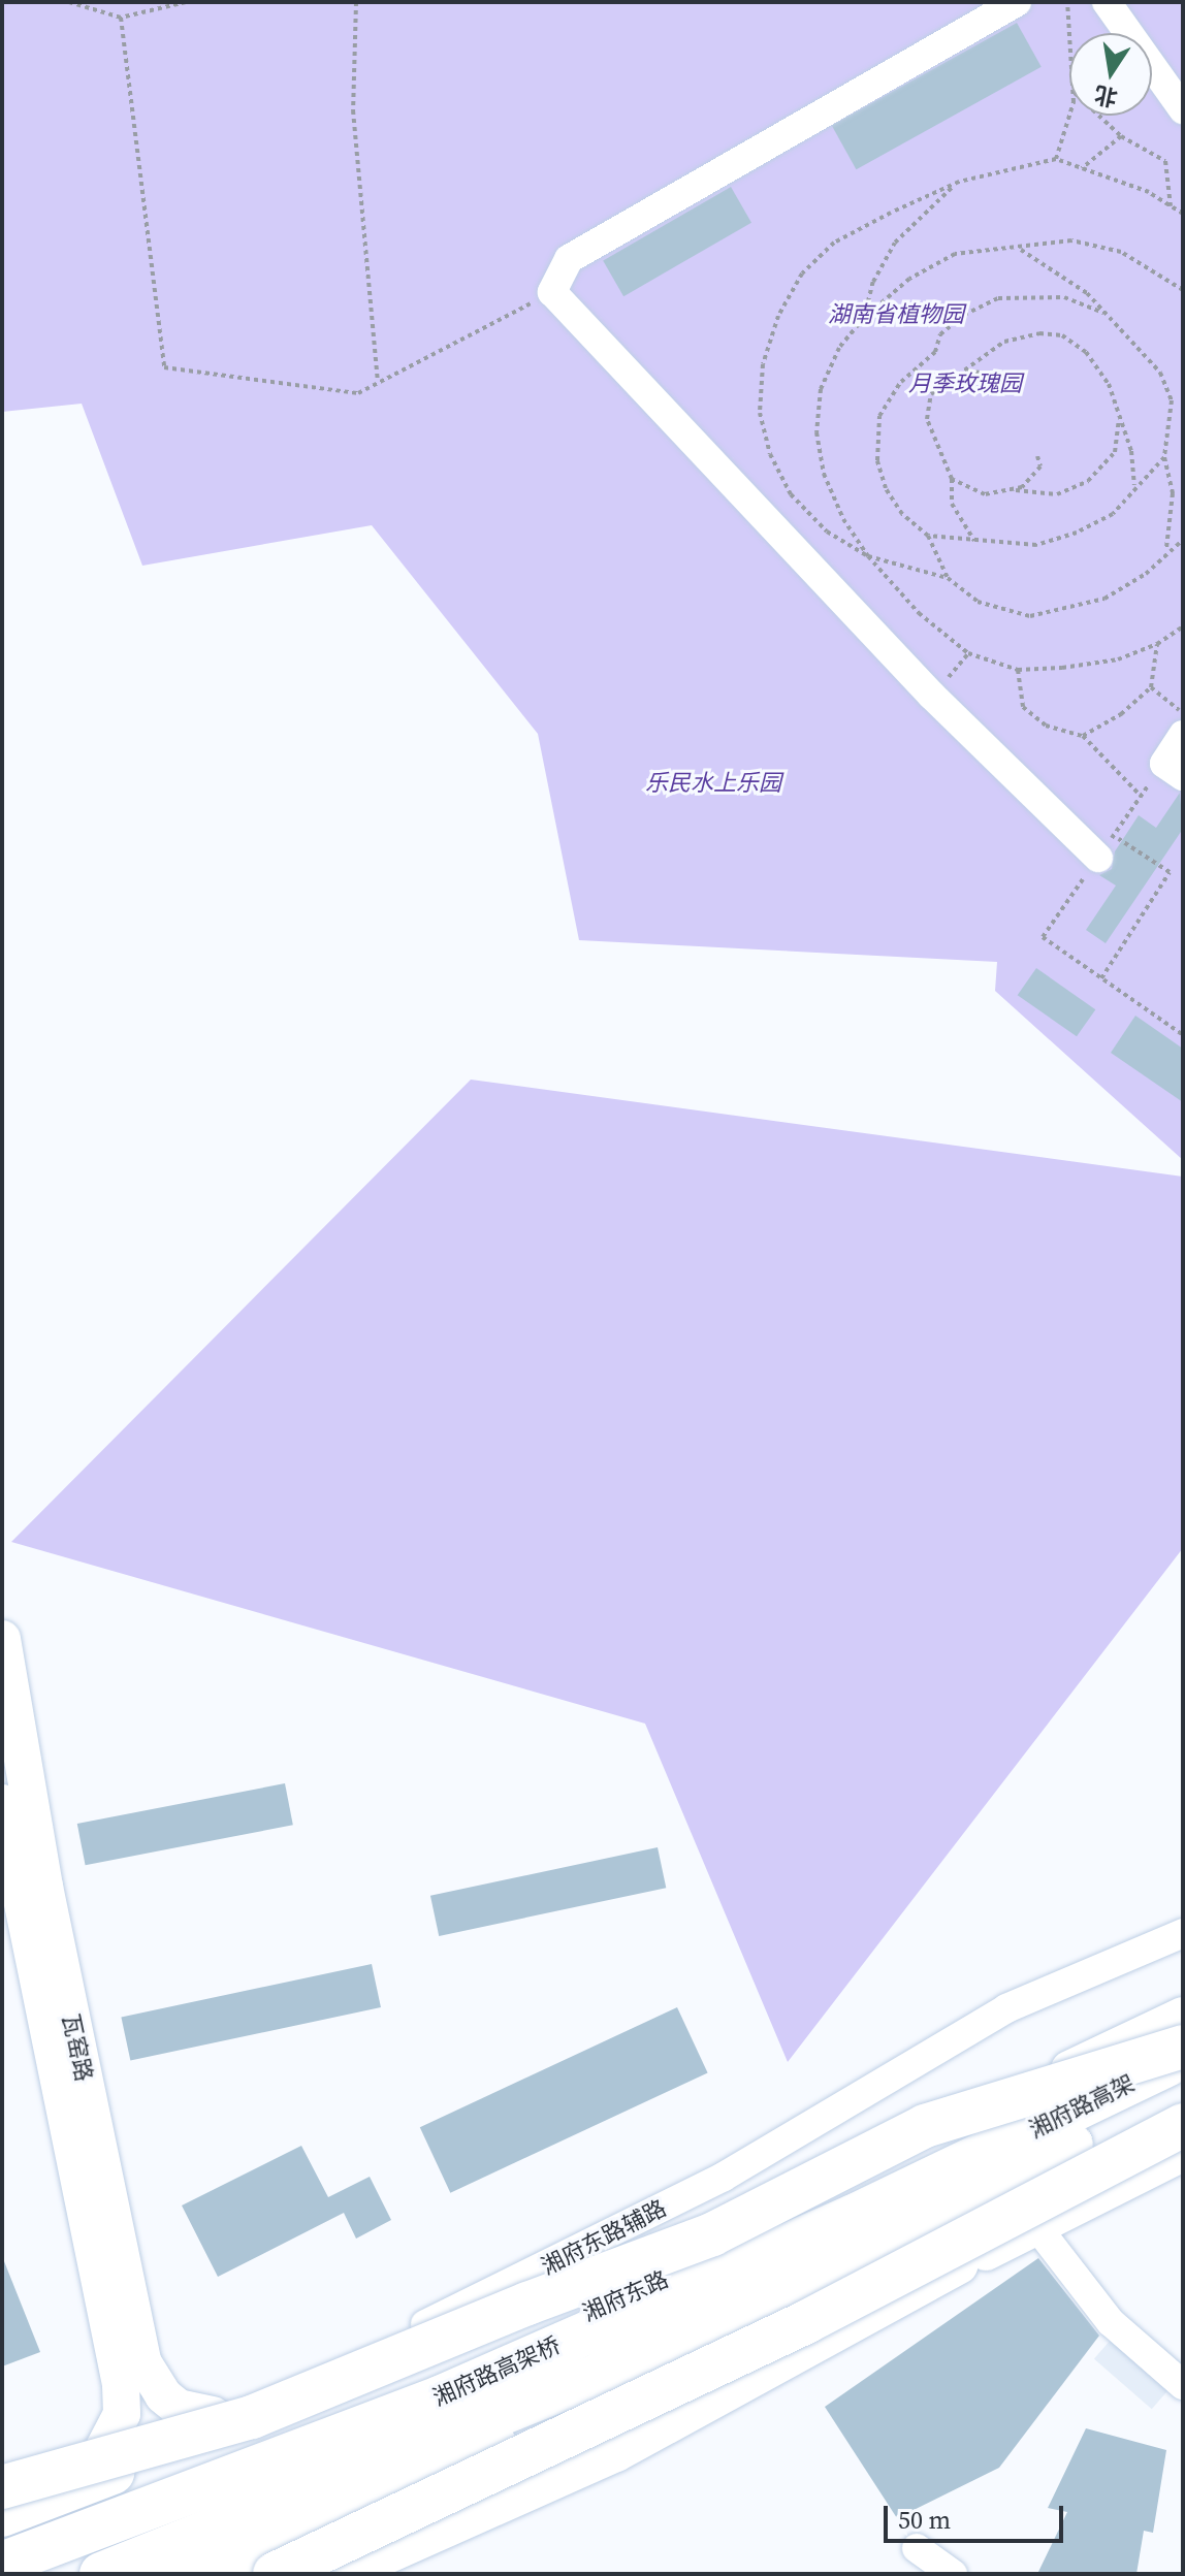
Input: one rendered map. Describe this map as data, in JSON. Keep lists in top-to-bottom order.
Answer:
{
  "streets": {
    "highway": ["湘府路高架", "湘府路高架桥"],
    "main road": ["瓦窑路", "湘府东路"],
    "street": ["湘府东路辅路"]
  },
  "crossings": [
    ["瓦窑路", "湘府东路辅路"],
    ["湘府路高架", "湘府路高架桥"]
  ],
  "parks": ["湖南省植物园", "月季玫瑰园", "乐民水上乐园"],
  "scale_bar": "50 m",
  "north": "bottom"
}
